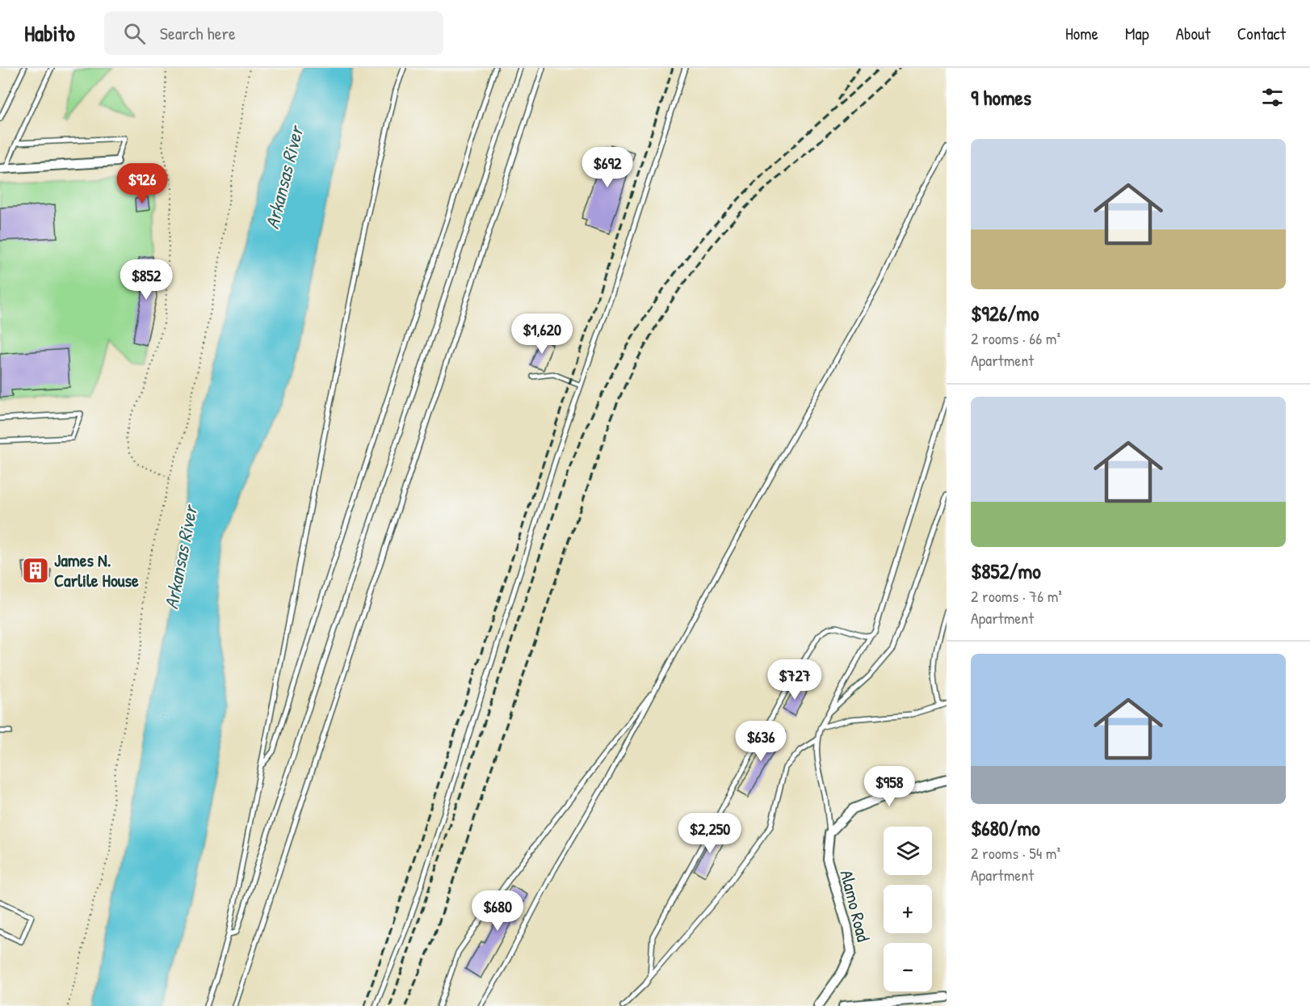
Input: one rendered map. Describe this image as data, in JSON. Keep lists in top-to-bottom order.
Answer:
{
  "streets": {
    "street": ["Alamo Road"]
  },
  "water": ["Arkansas River"],
  "places": {
    "building": ["James N. Carlile House"]
  },
  "page": {
    "header": "Habito",
    "search": "Search here",
    "nav": [
      "Home",
      "Map",
      "About",
      "Contact"
    ],
    "heading": "9 homes",
    "list": [
      {
        "name": "$926/mo",
        "note": "2 rooms · 66 m² · Apartment"
      },
      {
        "name": "$852/mo",
        "note": "2 rooms · 76 m² · Apartment"
      },
      {
        "name": "$680/mo",
        "note": "2 rooms · 54 m² · Apartment"
      }
    ],
    "price": [
      "$692",
      "$926",
      "$852",
      "$1,620",
      "$727",
      "$636",
      "$958",
      "$2,250",
      "$680"
    ],
    "map_buttons": ["+", "−"]
  }
}
